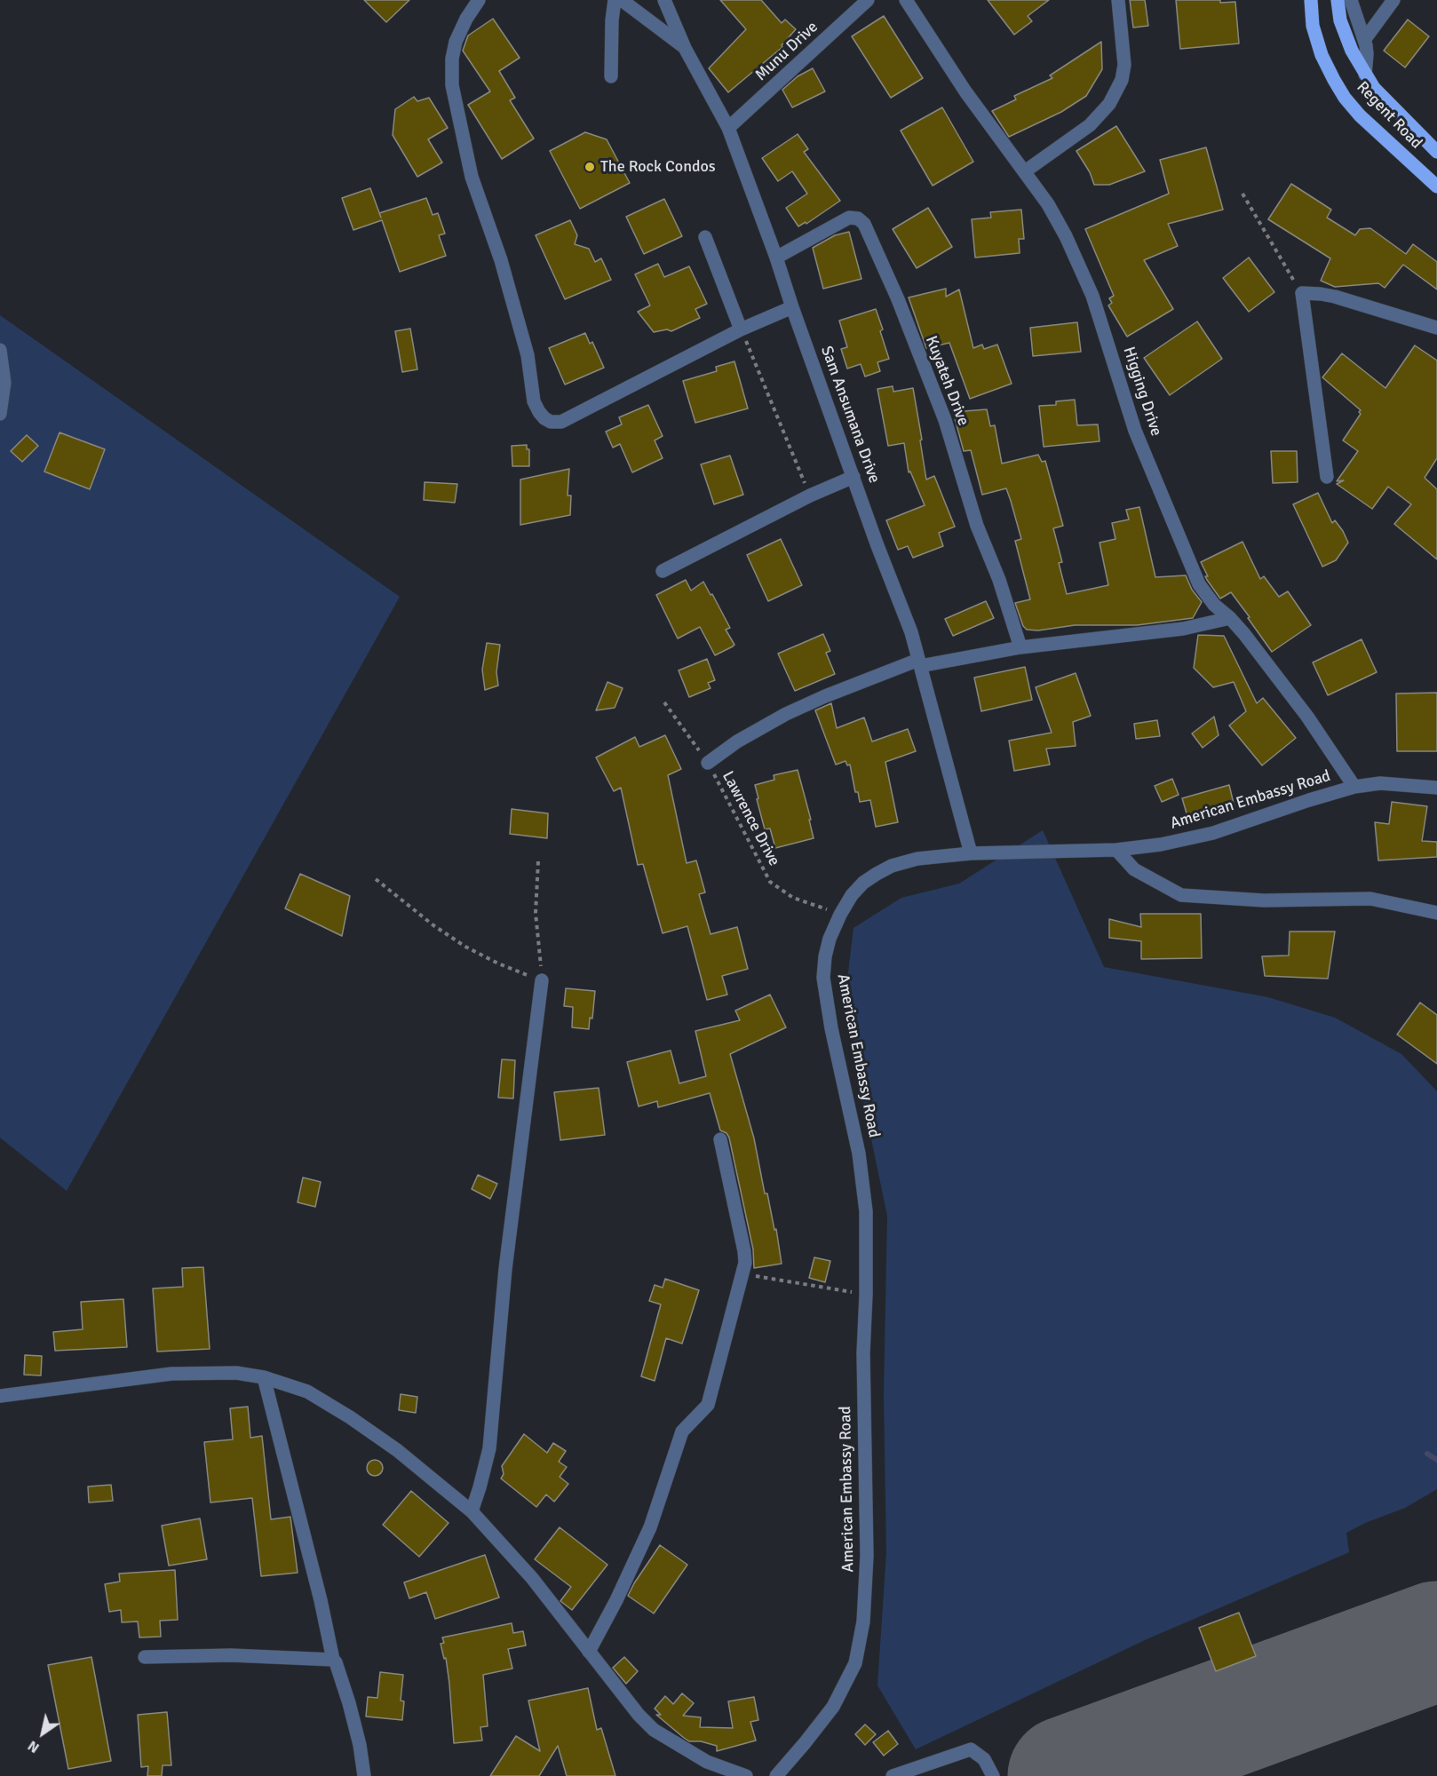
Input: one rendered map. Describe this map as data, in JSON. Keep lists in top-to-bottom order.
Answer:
{
  "streets": {
    "main road": ["Regent Road"],
    "street": [
      "Munu Drive",
      "Kuyateh Drive",
      "Higging Drive",
      "Sam Ansumana Drive",
      "American Embassy Road"
    ],
    "path": ["Lawrence Drive"]
  },
  "crossings": [
    ["Munu Drive", "Sam Ansumana Drive"],
    ["Kuyateh Drive", "Sam Ansumana Drive"],
    ["Higging Drive", "American Embassy Road"],
    ["Sam Ansumana Drive", "American Embassy Road"],
    ["American Embassy Road", "Lawrence Drive"]
  ],
  "places": ["The Rock Condos"],
  "north": "bottom left"
}
